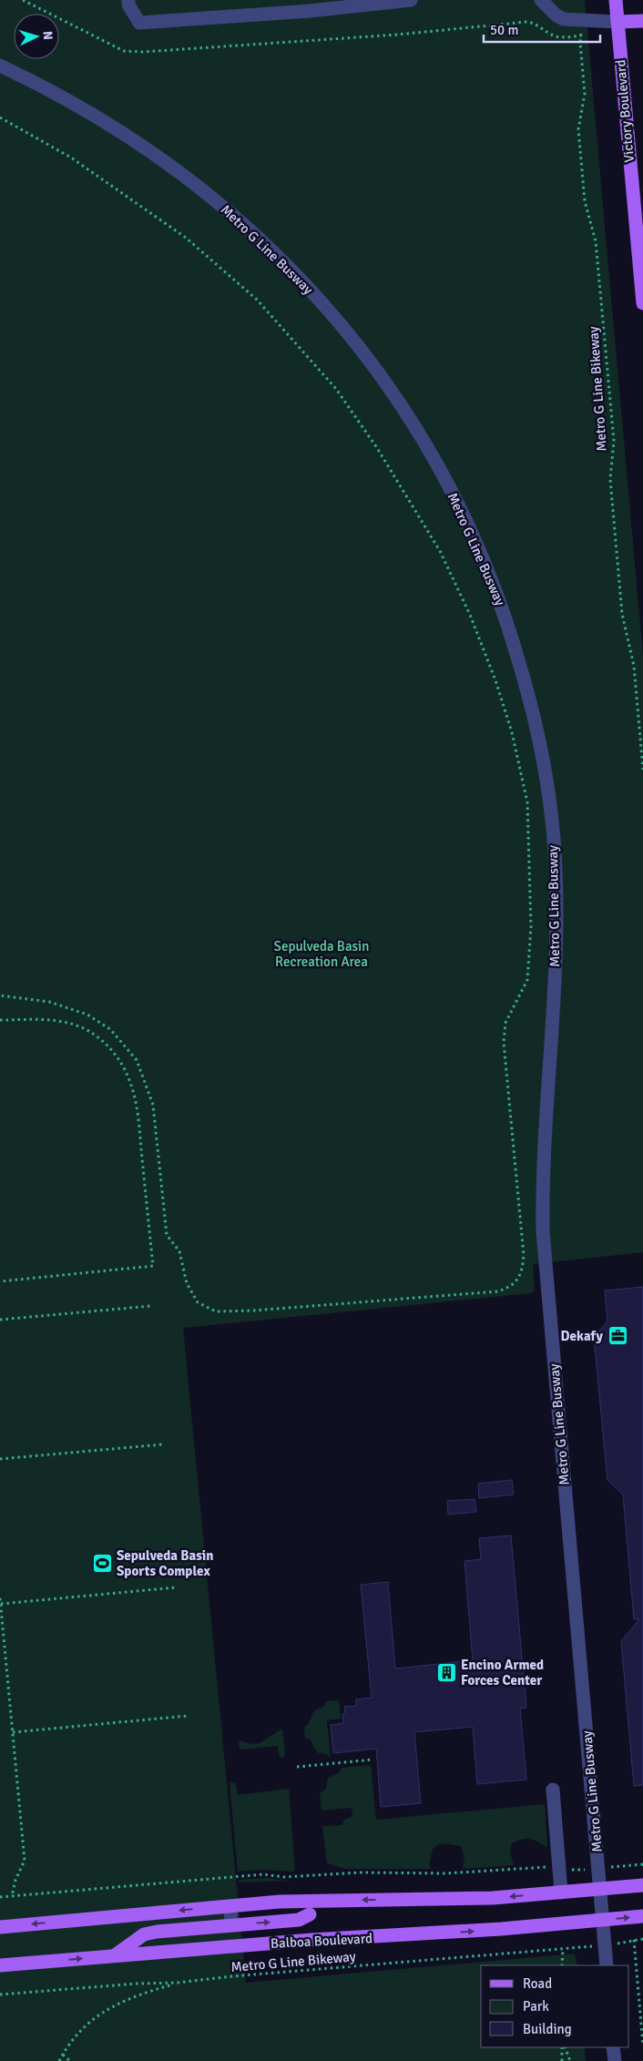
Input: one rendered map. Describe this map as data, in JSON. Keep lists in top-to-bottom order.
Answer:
{
  "streets": {
    "main road": ["Victory Boulevard", "Balboa Boulevard"],
    "lane": ["Metro G Line Busway"],
    "path": ["Metro G Line Bikeway"]
  },
  "crossings": [
    ["Metro G Line Busway", "Balboa Boulevard"]
  ],
  "parks": ["Sepulveda Basin Recreation Area"],
  "places": {
    "office": ["Dekafy"],
    "sports": ["Sepulveda Basin Sports Complex"],
    "building": ["Encino Armed Forces Center"]
  },
  "legend": ["Road", "Park", "Building"],
  "scale_bar": "50 m",
  "north": "right"
}
